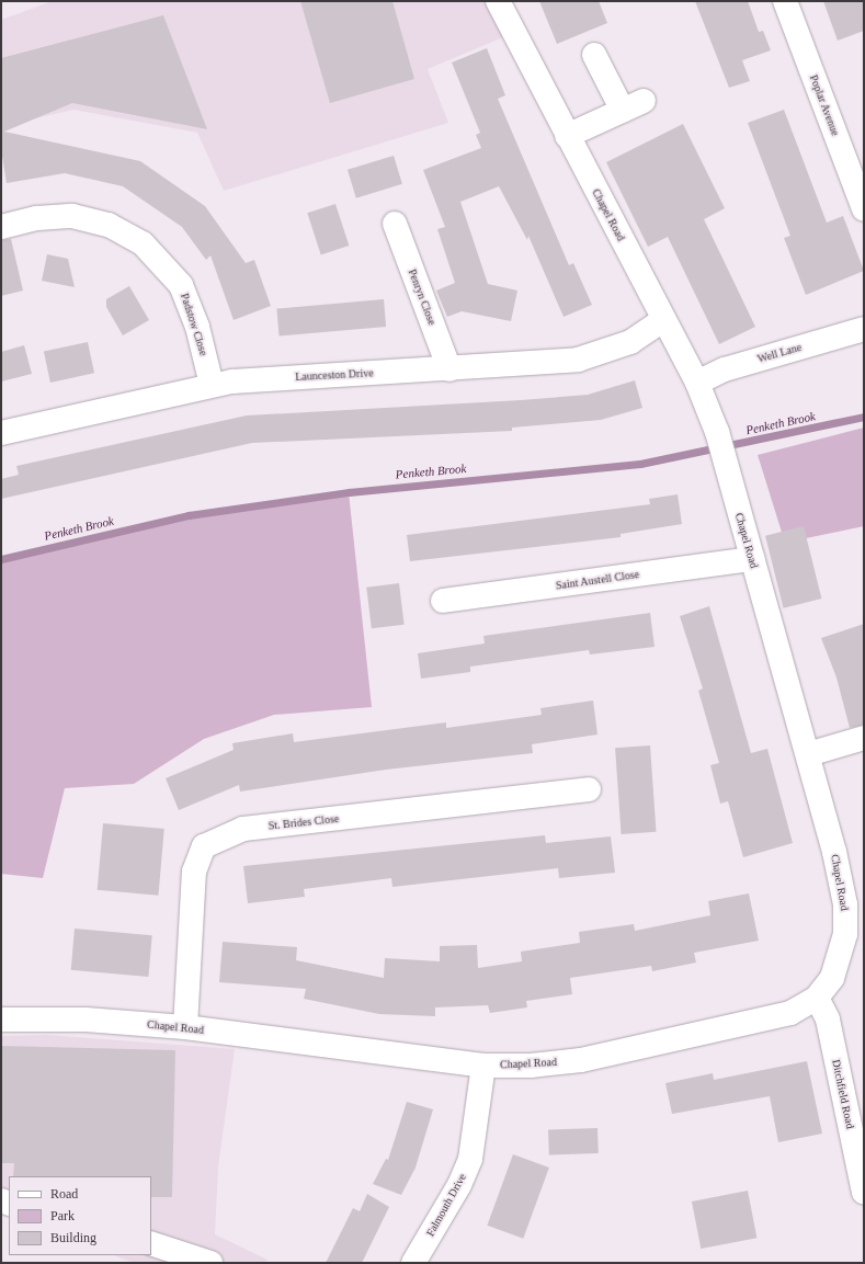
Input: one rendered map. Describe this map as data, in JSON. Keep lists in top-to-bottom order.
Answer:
{
  "streets": {
    "street": [
      "Poplar Avenue",
      "Chapel Road",
      "Penryn Close",
      "Padstow Close",
      "Well Lane",
      "Launceston Drive",
      "Saint Austell Close",
      "St. Brides Close",
      "Ditchfield Road",
      "Falmouth Drive"
    ]
  },
  "crossings": [
    ["Chapel Road", "Well Lane"],
    ["Chapel Road", "Launceston Drive"],
    ["Chapel Road", "Saint Austell Close"],
    ["Chapel Road", "St. Brides Close"],
    ["Chapel Road", "Ditchfield Road"],
    ["Chapel Road", "Falmouth Drive"],
    ["Penryn Close", "Launceston Drive"],
    ["Padstow Close", "Launceston Drive"]
  ],
  "water": ["Penketh Brook"],
  "legend": ["Road", "Park", "Building"]
}
